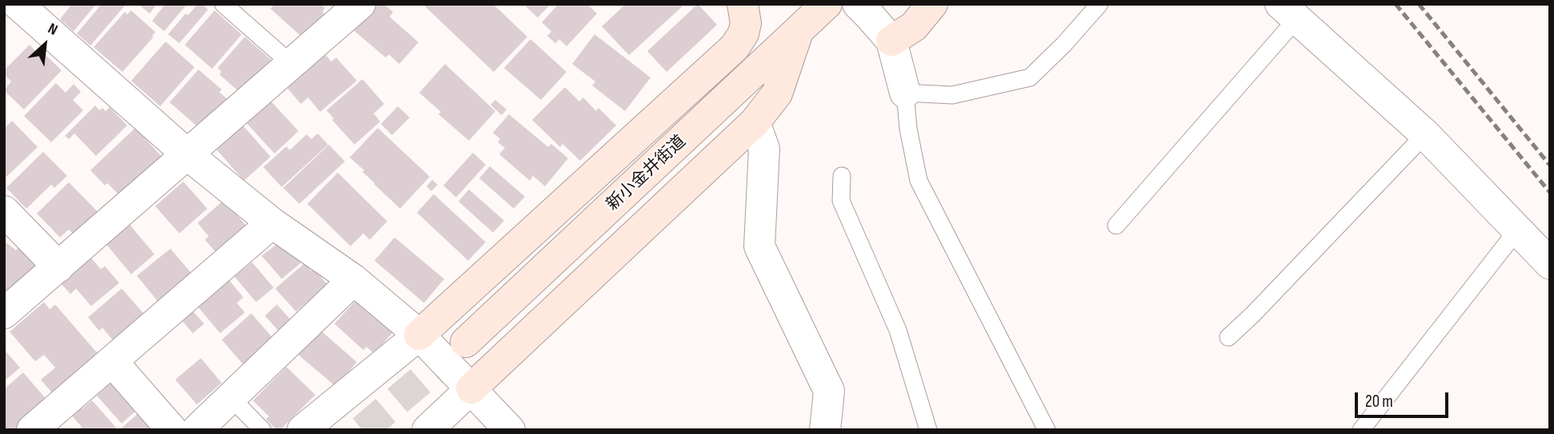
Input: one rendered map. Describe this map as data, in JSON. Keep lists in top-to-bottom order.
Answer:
{
  "streets": {
    "main road": ["新小金井街道"]
  },
  "scale_bar": "20 m",
  "north": "top right"
}
